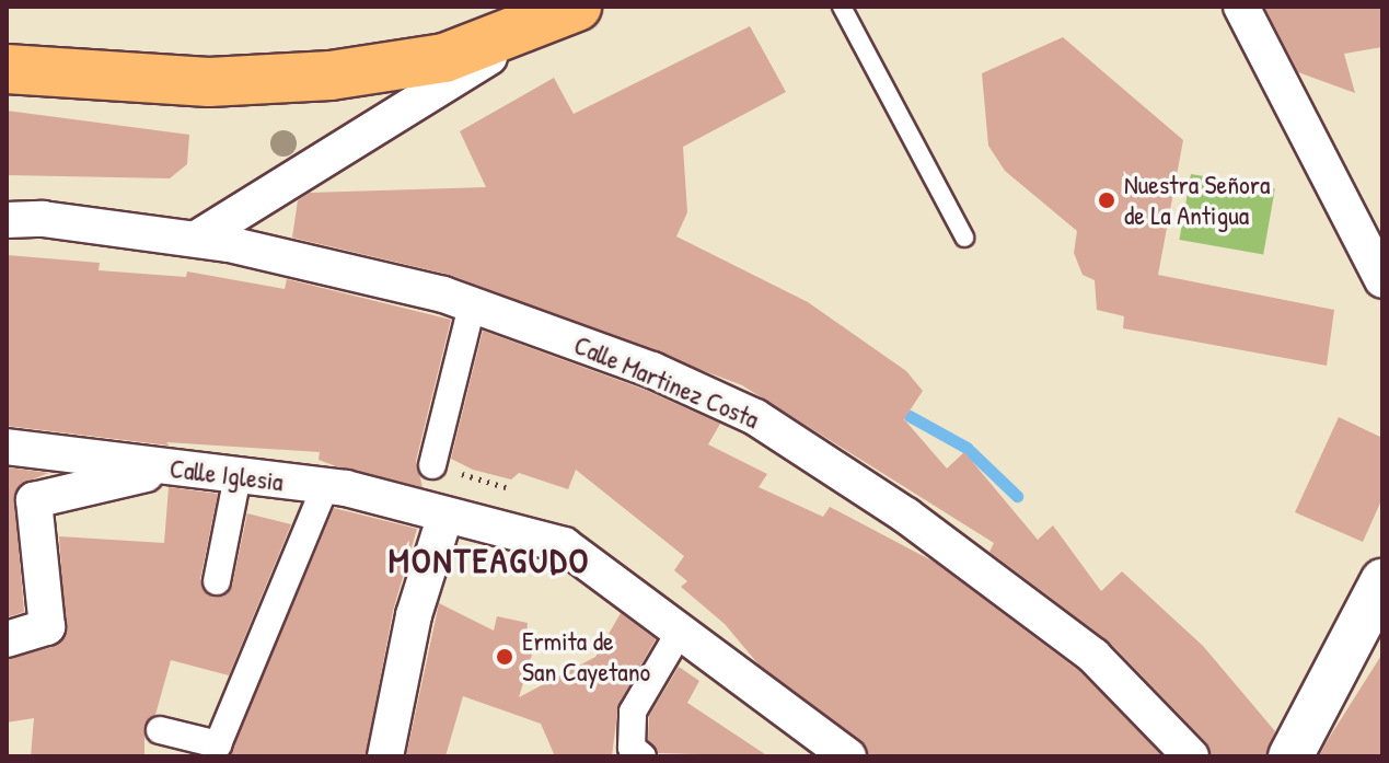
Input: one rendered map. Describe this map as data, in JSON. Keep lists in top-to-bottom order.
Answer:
{
  "streets": {
    "street": ["Calle Martinez Costa", "Calle Iglesia"]
  },
  "districts": ["MONTEAGUDO"],
  "places": ["Nuestra Señora de La Antigua", "Ermita de San Cayetano"]
}
